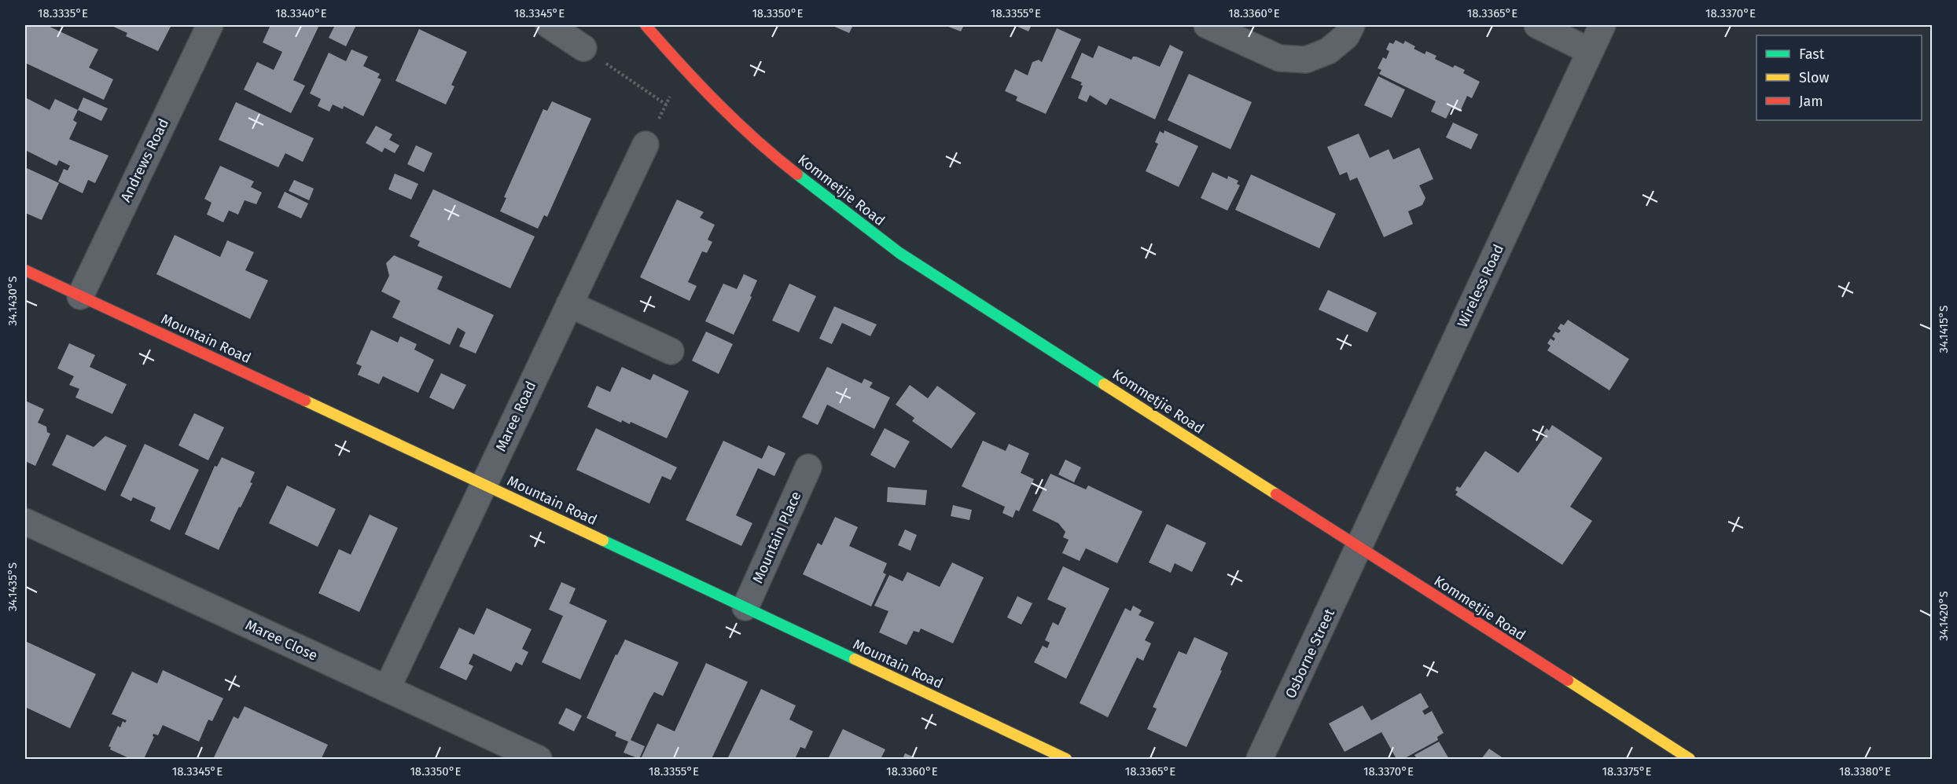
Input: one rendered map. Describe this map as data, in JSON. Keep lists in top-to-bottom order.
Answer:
{
  "streets": {
    "main road": ["Kommetjie Road", "Mountain Road"],
    "street": [
      "Andrews Road",
      "Wireless Road",
      "Maree Road",
      "Mountain Place",
      "Maree Close",
      "Osborne Street"
    ]
  },
  "crossings": [
    ["Andrews Road", "Mountain Road"],
    ["Kommetjie Road", "Wireless Road"],
    ["Kommetjie Road", "Osborne Street"],
    ["Wireless Road", "Osborne Street"],
    ["Mountain Road", "Maree Road"],
    ["Mountain Road", "Mountain Place"],
    ["Maree Road", "Maree Close"]
  ],
  "legend": ["Fast", "Slow", "Jam"],
  "coordinates": [
    "18.3335°E",
    "18.3340°E",
    "18.3345°E",
    "18.3350°E",
    "18.3355°E",
    "18.3360°E",
    "18.3365°E",
    "18.3370°E",
    "34.1430°S",
    "34.1415°S",
    "34.1435°S",
    "34.1420°S",
    "18.3375°E",
    "18.3380°E"
  ]
}
